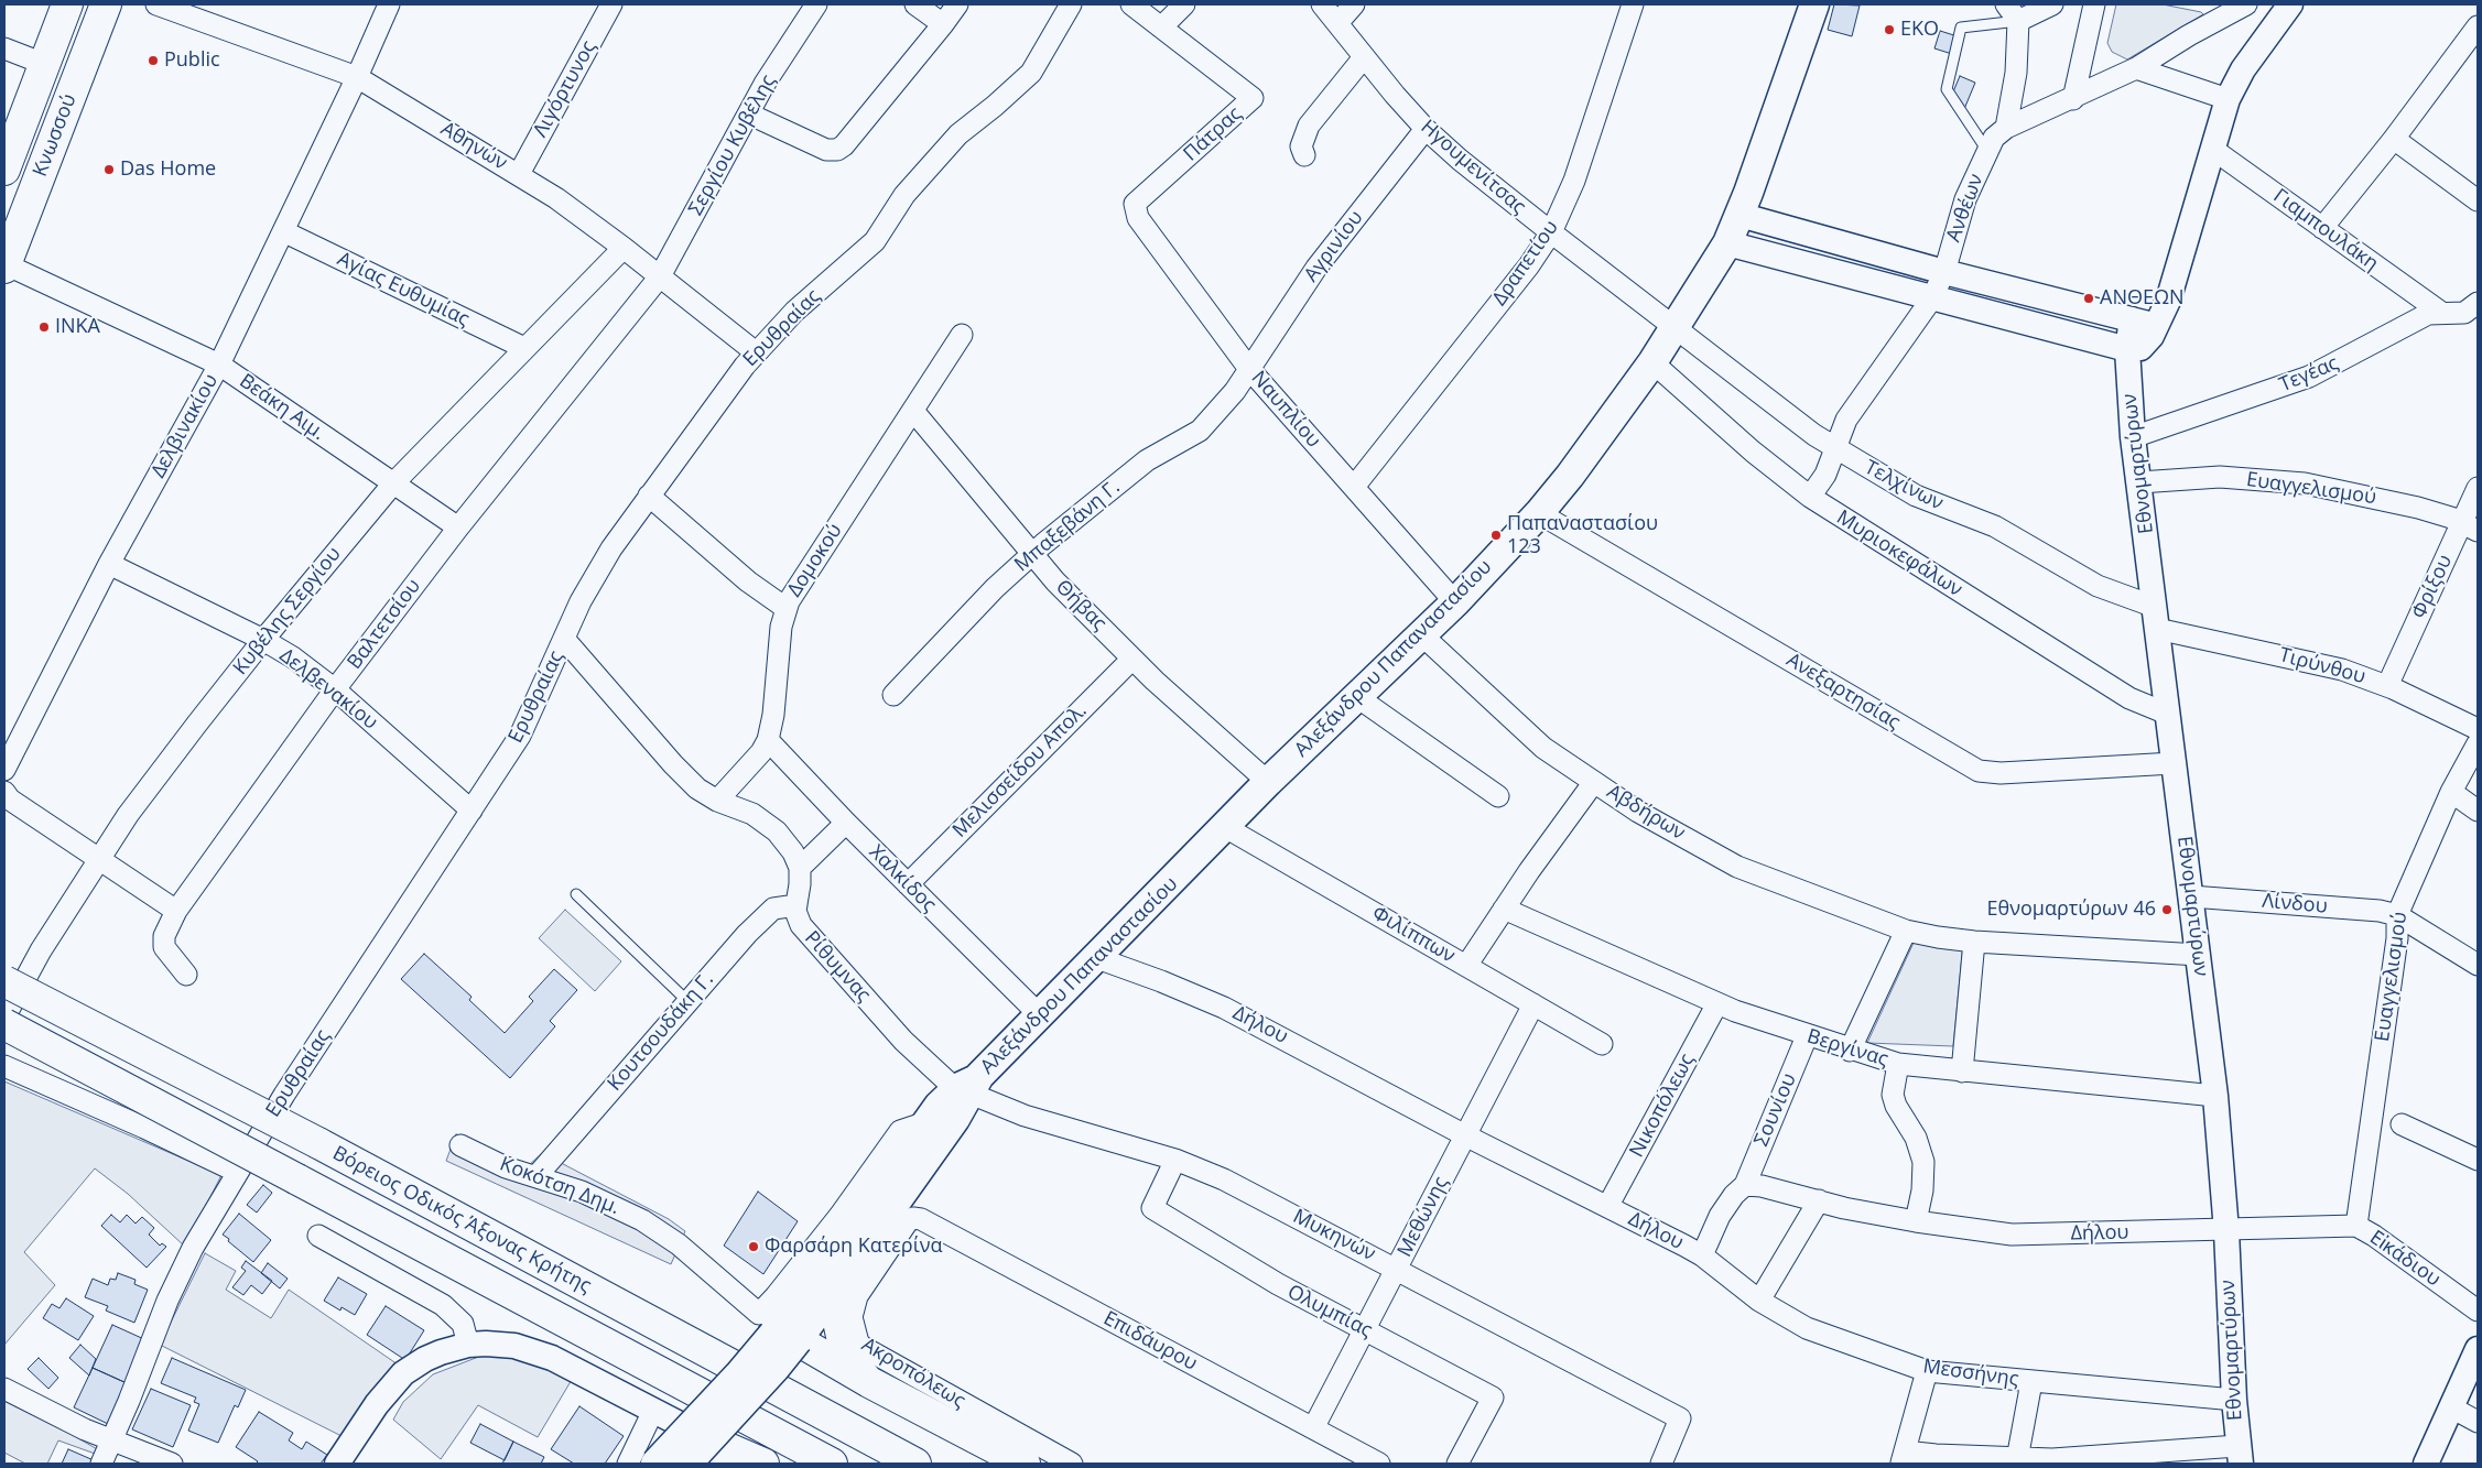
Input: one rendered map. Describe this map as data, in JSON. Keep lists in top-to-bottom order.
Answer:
{
  "streets": {
    "main road": ["Κνωσσού", "Αλεξάνδρου Παπαναστασίου", "Βόρειος Οδικός Άξονας Κρήτης"],
    "street": [
      "Λιγόρτυνος",
      "Πάτρας",
      "Σεργίου Κυβέλης",
      "Αθηνών",
      "Ηγουμενίτσας",
      "Ανθέων",
      "Γιαμπουλάκη",
      "Αγρινίου",
      "Δραπετίου",
      "Αγίας Ευθυμίας",
      "Ερυθραίας",
      "Τεγέας",
      "Βεάκη Αιμ.",
      "Ναυπλίου",
      "Δελβινακίου",
      "Εθνομαρτύρων",
      "Τελχίνων",
      "Ευαγγελισμού",
      "Μπαξεβάνη Γ.",
      "Μυριοκεφάλων",
      "Δομοκού",
      "Φρίξου",
      "Θήβας",
      "Κυβέλης Σεργίου",
      "Βαλτετσίου",
      "Τιρύνθου",
      "Δελβενακίου",
      "Ανεξαρτησίας",
      "Μελισσείδου Απολ.",
      "Αβδήρων",
      "Χαλκίδος",
      "Λίνδου",
      "Φιλίππων",
      "Ρίθυμνας",
      "Δήλου",
      "Κουτσουδάκη Γ.",
      "Βεργίνας",
      "Νικοπόλεως",
      "Σουνίου",
      "Κοκότση Δημ.",
      "Μεθώνης",
      "Μυκηνών",
      "Εἰκάδιου",
      "Ολυμπίας",
      "Επιδάυρου",
      "Ακροπόλεως",
      "Μεσσήνης"
    ]
  },
  "crossings": [
    ["Λιγόρτυνος", "Αθηνών"],
    ["Πάτρας", "Ναυπλίου"],
    ["Κνωσσού", "Βεάκη Αιμ."],
    ["Σεργίου Κυβέλης", "Αθηνών"],
    ["Σεργίου Κυβέλης", "Βαλτετσίου"],
    ["Αθηνών", "Ερυθραίας"],
    ["Αθηνών", "Δελβινακίου"],
    ["Αθηνών", "Κυβέλης Σεργίου"],
    ["Αθηνών", "Βαλτετσίου"],
    ["Ηγουμενίτσας", "Αγρινίου"],
    ["Ηγουμενίτσας", "Δραπετίου"],
    ["Ηγουμενίτσας", "Τελχίνων"],
    ["Ηγουμενίτσας", "Αλεξάνδρου Παπαναστασίου"],
    ["Ανθέων", "Τελχίνων"],
    ["Ανθέων", "Μυριοκεφάλων"],
    ["Γιαμπουλάκη", "Τεγέας"],
    ["Αγρινίου", "Ναυπλίου"],
    ["Αγρινίου", "Μπαξεβάνη Γ."],
    ["Δραπετίου", "Ναυπλίου"],
    ["Αγίας Ευθυμίας", "Δελβινακίου"],
    ["Αγίας Ευθυμίας", "Κυβέλης Σεργίου"],
    ["Ερυθραίας", "Δελβενακίου"],
    ["Τεγέας", "Εθνομαρτύρων"],
    ["Βεάκη Αιμ.", "Δελβινακίου"],
    ["Βεάκη Αιμ.", "Κυβέλης Σεργίου"],
    ["Βεάκη Αιμ.", "Βαλτετσίου"],
    ["Ναυπλίου", "Μπαξεβάνη Γ."],
    ["Ναυπλίου", "Αλεξάνδρου Παπαναστασίου"],
    ["Δελβινακίου", "Δελβενακίου"],
    ["Εθνομαρτύρων", "Τελχίνων"],
    ["Εθνομαρτύρων", "Ευαγγελισμού"],
    ["Εθνομαρτύρων", "Μυριοκεφάλων"],
    ["Εθνομαρτύρων", "Τιρύνθου"],
    ["Εθνομαρτύρων", "Ανεξαρτησίας"],
    ["Εθνομαρτύρων", "Λίνδου"],
    ["Εθνομαρτύρων", "Δήλου"],
    ["Εθνομαρτύρων", "Βεργίνας"],
    ["Εθνομαρτύρων", "Εἰκάδιου"],
    ["Εθνομαρτύρων", "Μεσσήνης"],
    ["Τελχίνων", "Αλεξάνδρου Παπαναστασίου"],
    ["Τελχίνων", "Τιρύνθου"],
    ["Ευαγγελισμού", "Φρίξου"],
    ["Ευαγγελισμού", "Λίνδου"],
    ["Ευαγγελισμού", "Εἰκάδιου"],
    ["Μπαξεβάνη Γ.", "Θήβας"],
    ["Μυριοκεφάλων", "Αλεξάνδρου Παπαναστασίου"],
    ["Δομοκού", "Θήβας"],
    ["Δομοκού", "Χαλκίδος"],
    ["Φρίξου", "Τιρύνθου"],
    ["Θήβας", "Αλεξάνδρου Παπαναστασίου"],
    ["Θήβας", "Μελισσείδου Απολ."],
    ["Κυβέλης Σεργίου", "Δελβενακίου"],
    ["Βαλτετσίου", "Δελβενακίου"],
    ["Αλεξάνδρου Παπαναστασίου", "Ανεξαρτησίας"],
    ["Αλεξάνδρου Παπαναστασίου", "Αβδήρων"],
    ["Αλεξάνδρου Παπαναστασίου", "Χαλκίδος"],
    ["Αλεξάνδρου Παπαναστασίου", "Φιλίππων"],
    ["Αλεξάνδρου Παπαναστασίου", "Ρίθυμνας"],
    ["Αλεξάνδρου Παπαναστασίου", "Δήλου"],
    ["Αλεξάνδρου Παπαναστασίου", "Κοκότση Δημ."],
    ["Αλεξάνδρου Παπαναστασίου", "Μυκηνών"],
    ["Μελισσείδου Απολ.", "Χαλκίδος"],
    ["Φιλίππων", "Μεθώνης"],
    ["Ρίθυμνας", "Κουτσουδάκη Γ."],
    ["Ρίθυμνας", "Μυκηνών"],
    ["Δήλου", "Νικοπόλεως"],
    ["Δήλου", "Σουνίου"],
    ["Δήλου", "Μεθώνης"],
    ["Δήλου", "Εἰκάδιου"],
    ["Δήλου", "Μεσσήνης"],
    ["Κουτσουδάκη Γ.", "Κοκότση Δημ."],
    ["Βεργίνας", "Νικοπόλεως"],
    ["Βεργίνας", "Σουνίου"],
    ["Μεθώνης", "Μυκηνών"],
    ["Μεθώνης", "Ολυμπίας"],
    ["Μεθώνης", "Επιδάυρου"],
    ["Μυκηνών", "Ολυμπίας"],
    ["Επιδάυρου", "Ακροπόλεως"]
  ],
  "places": [
    "EKO",
    "Public",
    "Das Home",
    "ΑΝΘΕΩΝ",
    "ΙΝΚΑ",
    "Παπαναστασίου 123",
    "Εθνομαρτύρων 46",
    "Φαρσάρη Κατερίνα"
  ]
}
